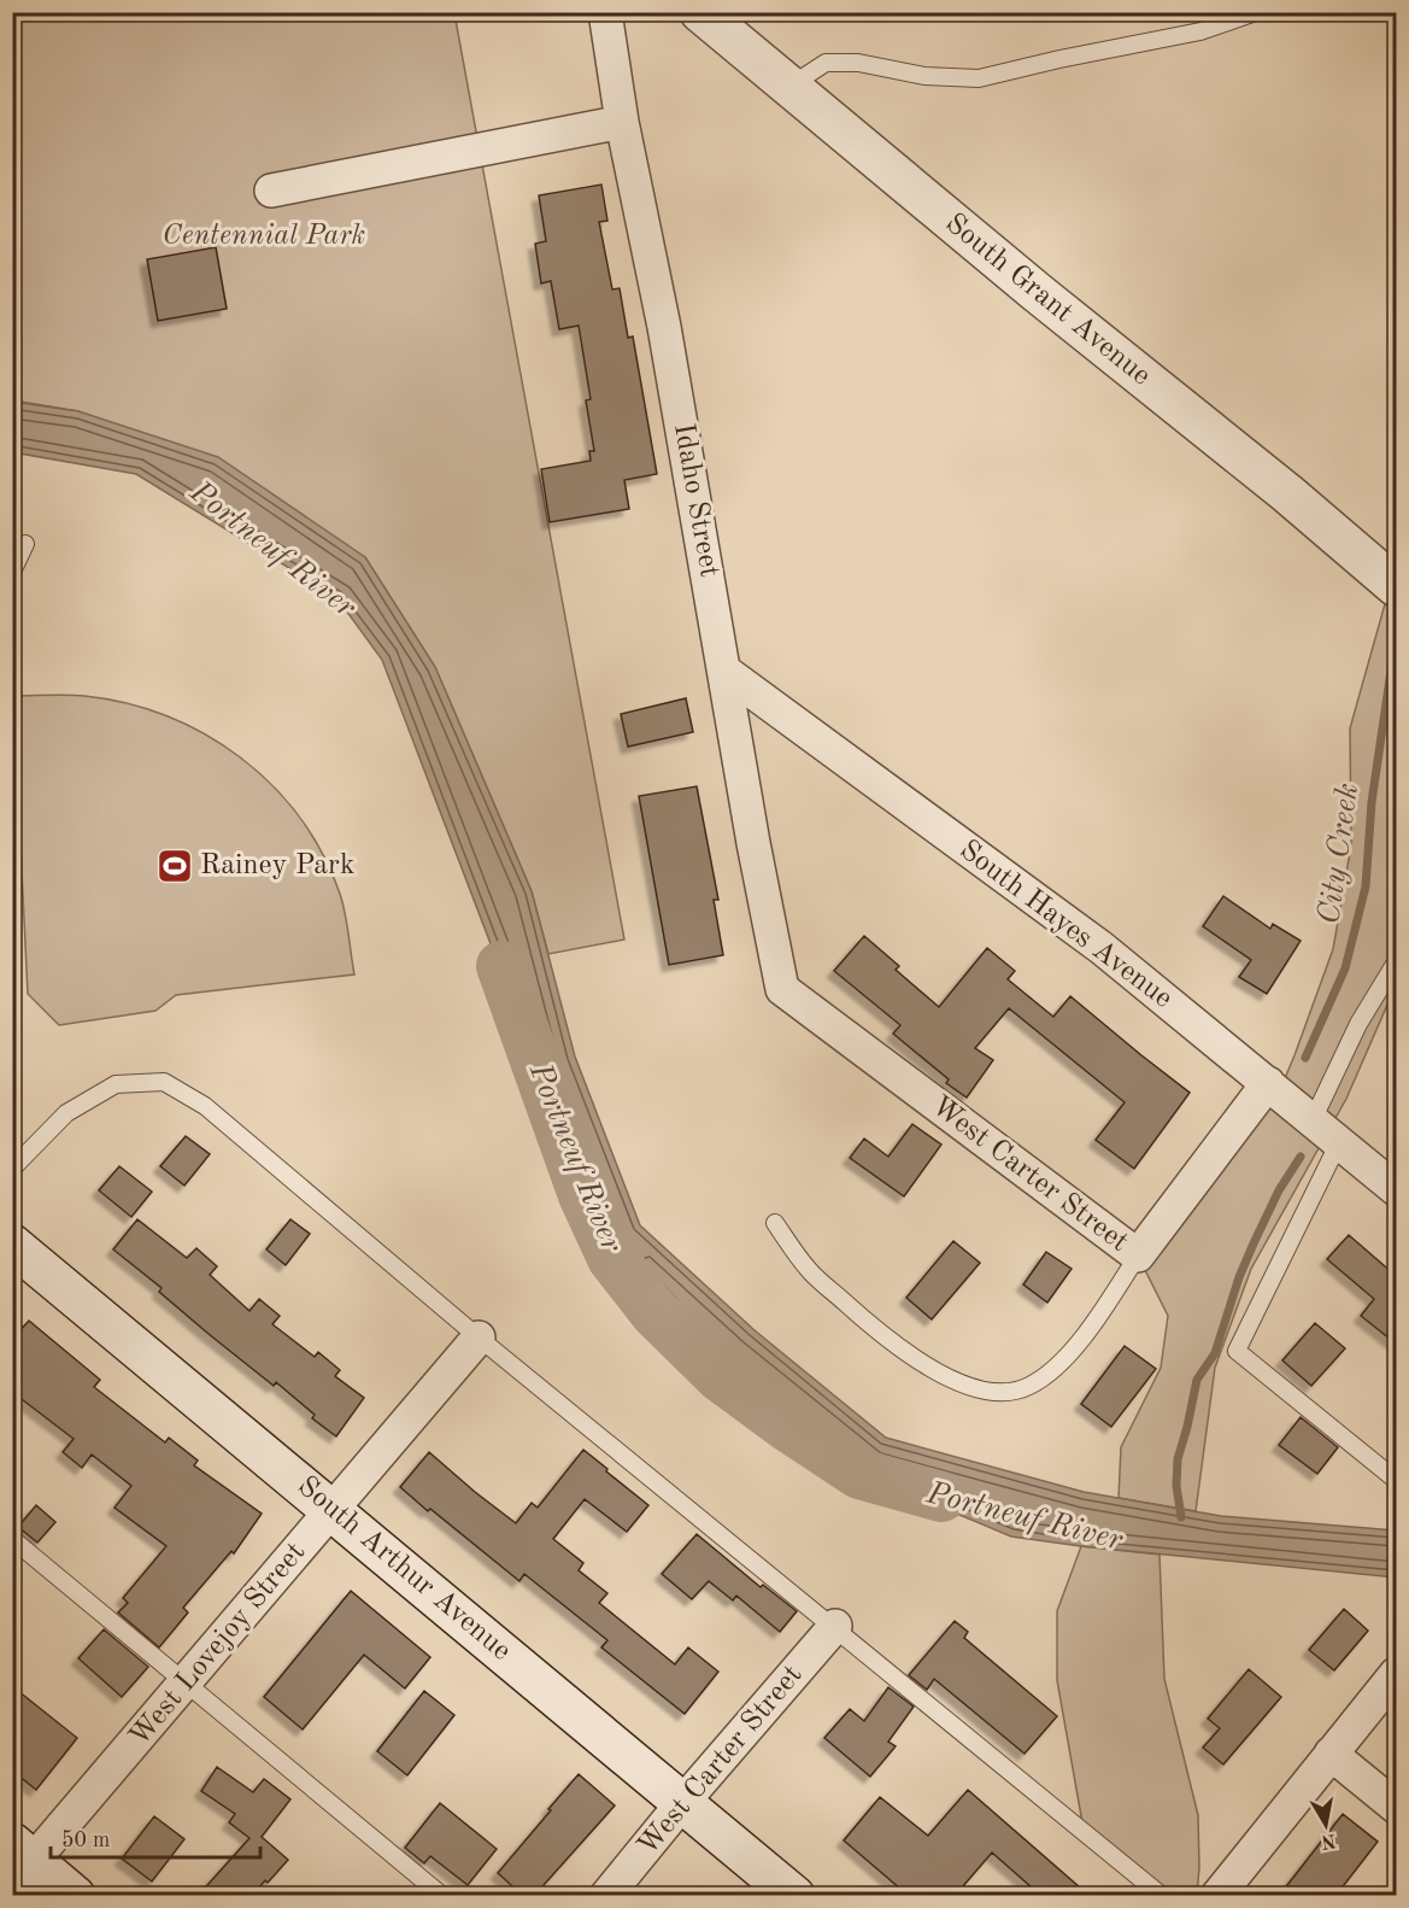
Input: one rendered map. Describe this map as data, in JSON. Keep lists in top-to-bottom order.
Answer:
{
  "streets": {
    "main road": ["South Grant Avenue", "South Arthur Avenue"],
    "street": [
      "Idaho Street",
      "South Hayes Avenue",
      "West Carter Street",
      "West Lovejoy Street"
    ]
  },
  "crossings": [
    ["Idaho Street", "South Hayes Avenue"],
    ["Idaho Street", "West Carter Street"],
    ["South Hayes Avenue", "West Carter Street"],
    ["West Carter Street", "South Arthur Avenue"],
    ["South Arthur Avenue", "West Lovejoy Street"]
  ],
  "water": ["Portneuf River", "City Creek"],
  "parks": ["Centennial Park"],
  "places": {
    "sports": ["Rainey Park"]
  },
  "scale_bar": "50 m",
  "north": "bottom"
}
